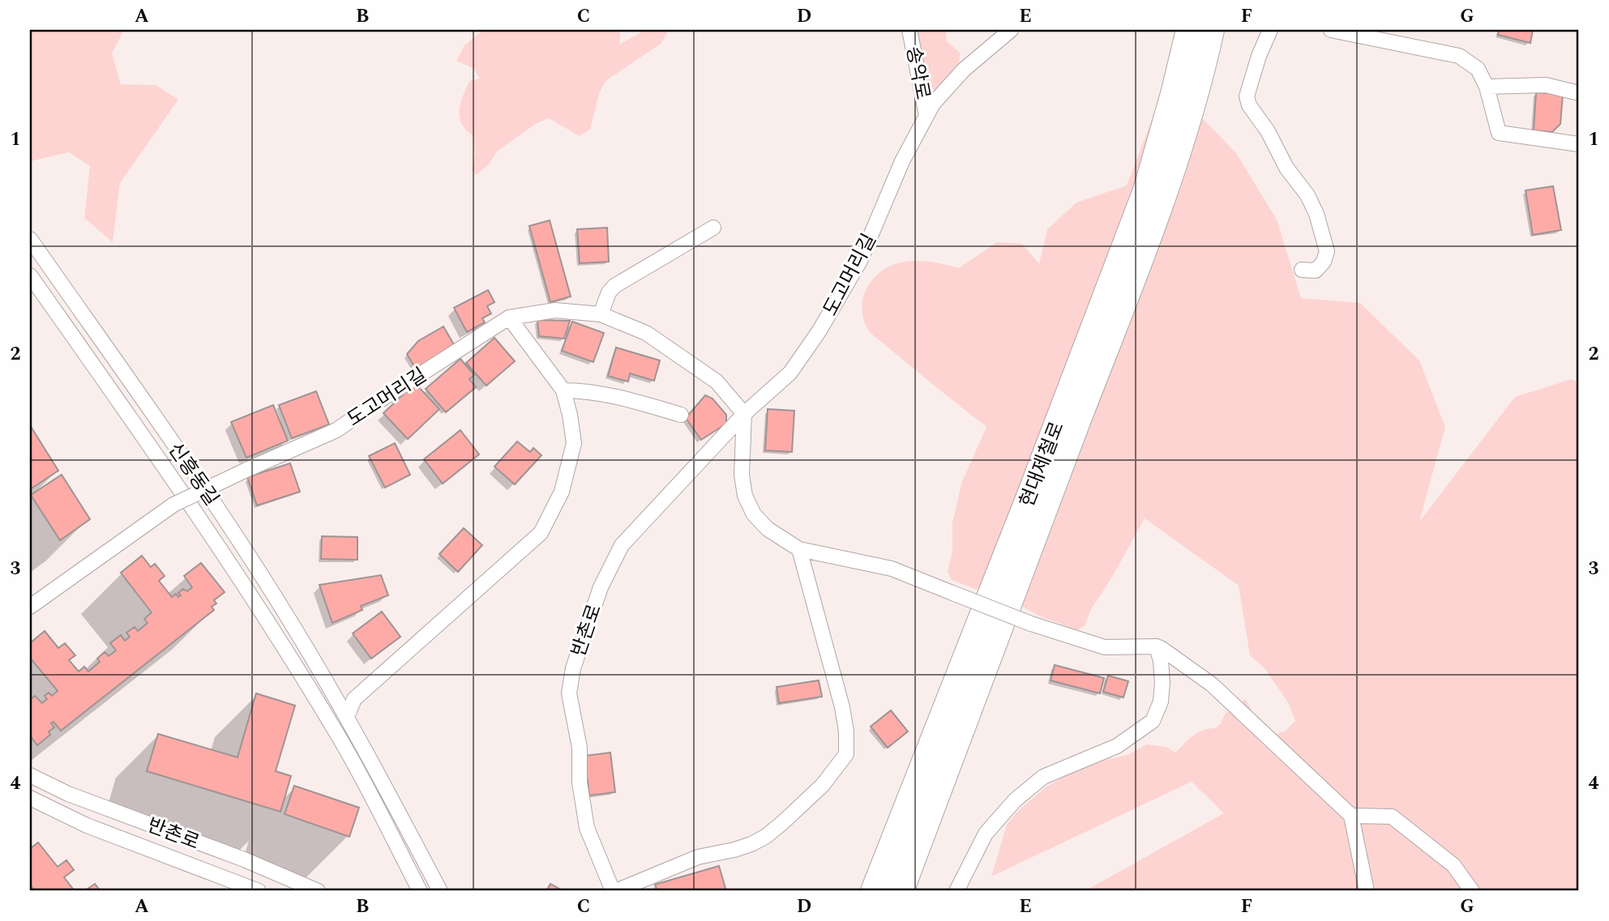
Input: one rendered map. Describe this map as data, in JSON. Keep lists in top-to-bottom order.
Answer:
{
  "streets": {
    "highway": ["현대제철로"],
    "street": [
      "송악로",
      "도고머리길",
      "신흥동길",
      "반촌로"
    ]
  },
  "crossings": [
    ["송악로", "도고머리길"],
    ["도고머리길", "반촌로"]
  ],
  "grid": {
    "columns": [
      "A",
      "B",
      "C",
      "D",
      "E",
      "F",
      "G"
    ],
    "rows": [
      "1",
      "2",
      "3",
      "4"
    ]
  }
}
